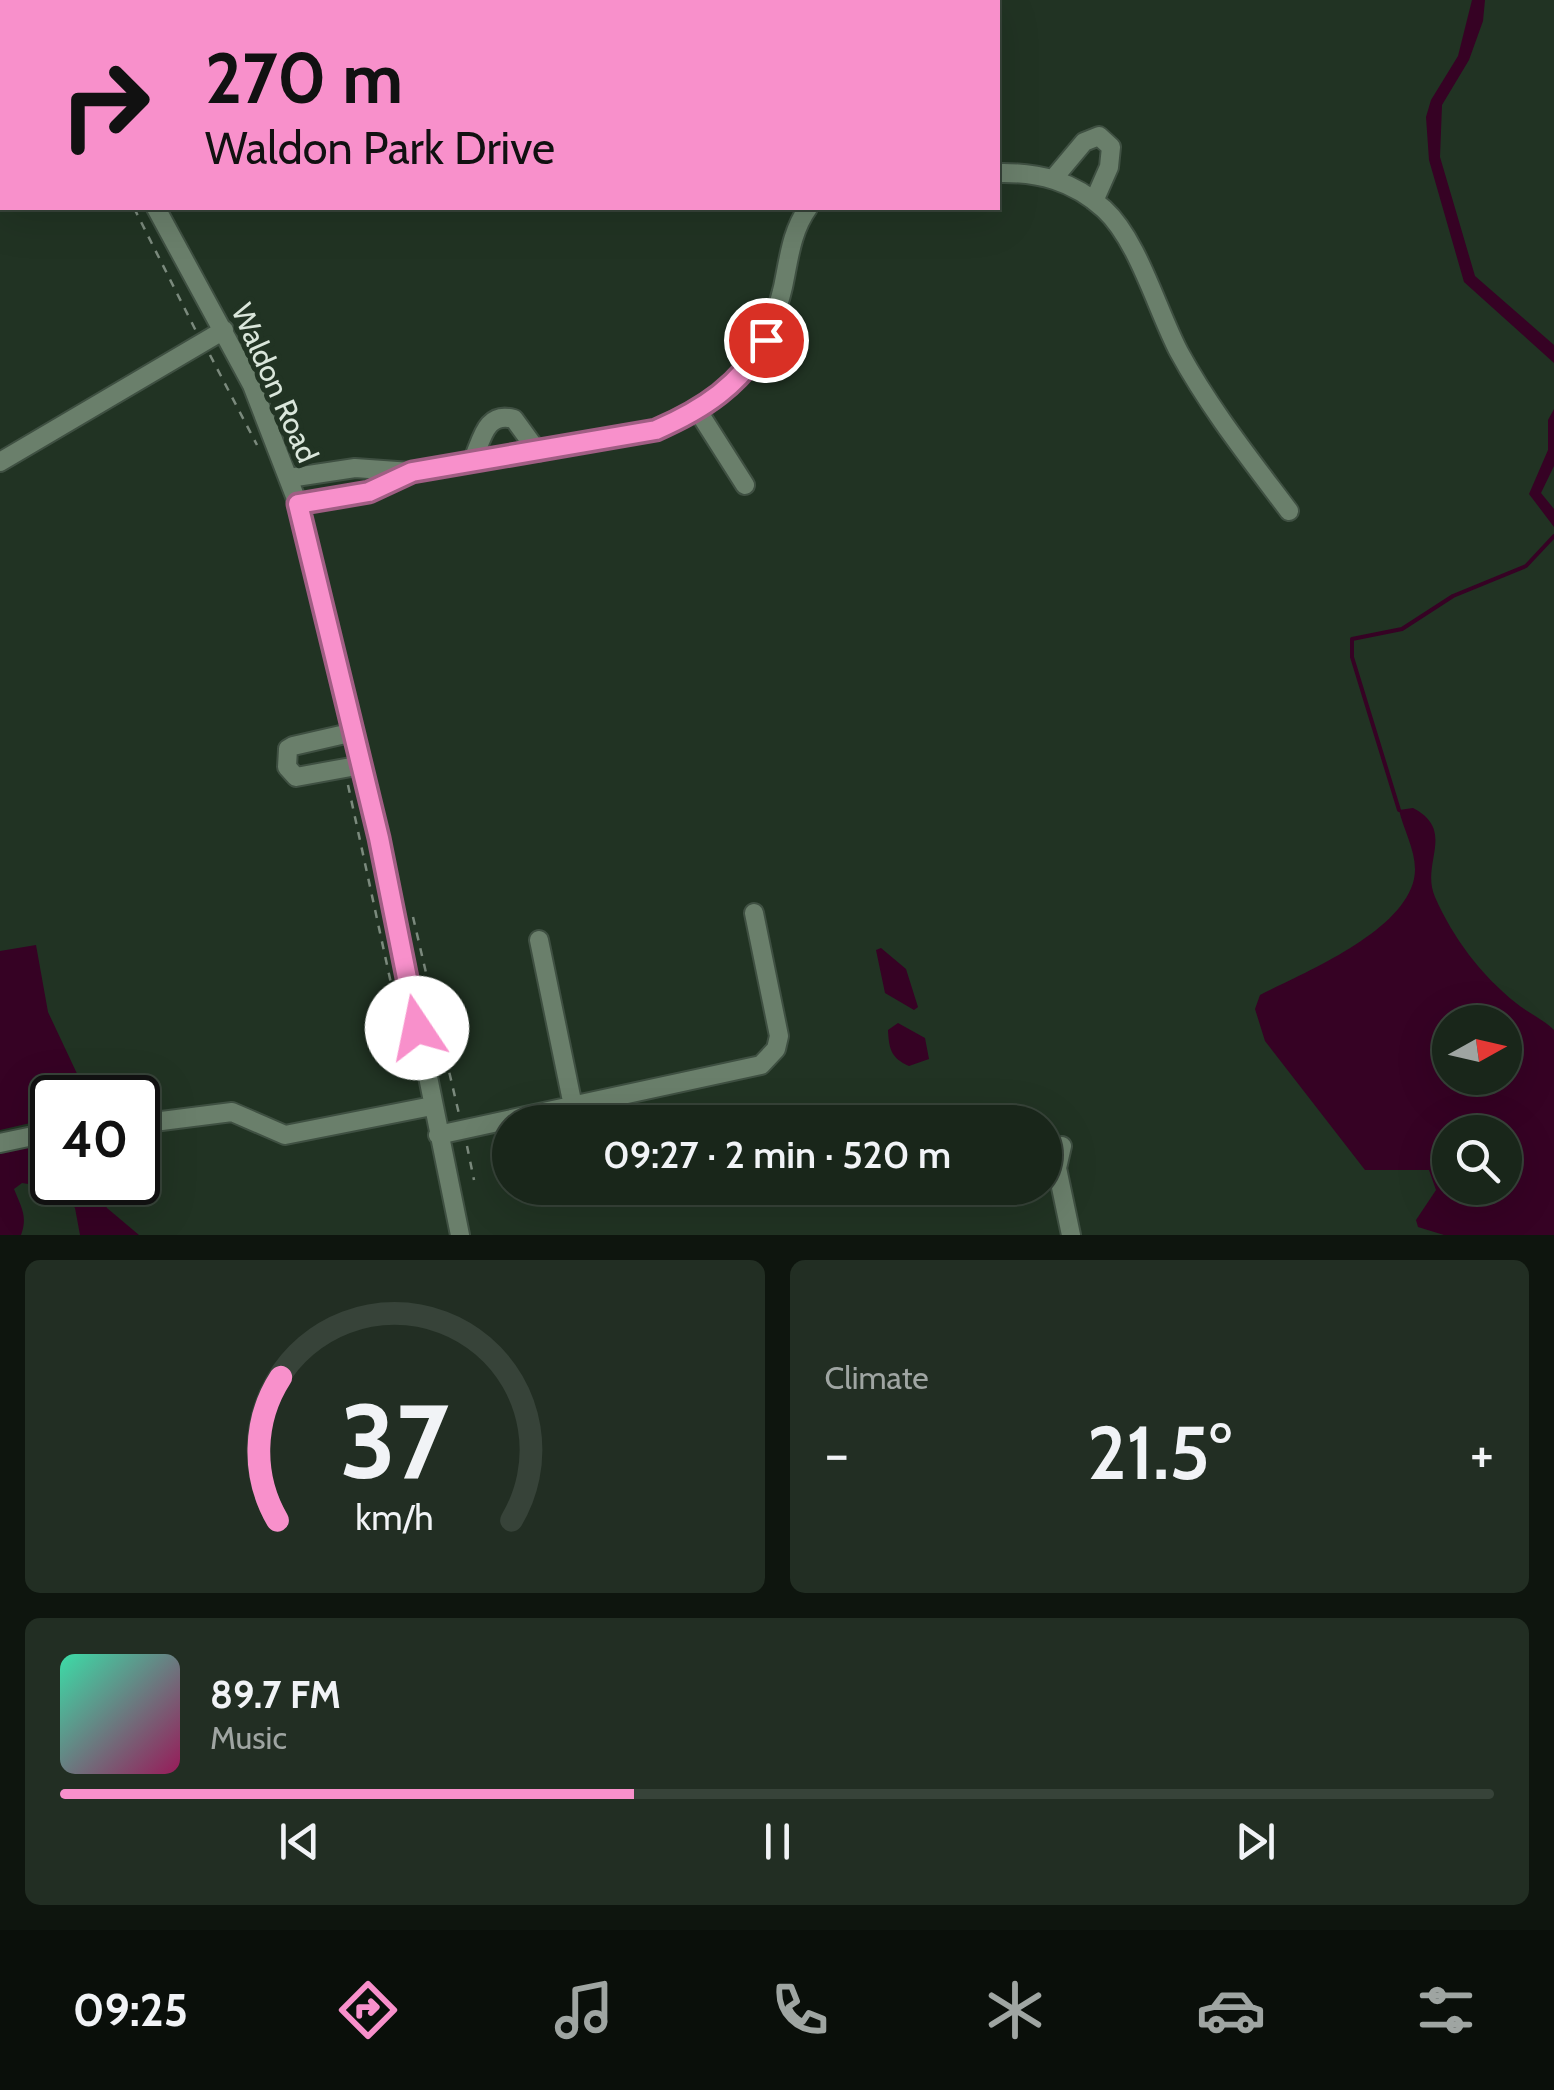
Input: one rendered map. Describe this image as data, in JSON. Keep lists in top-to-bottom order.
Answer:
{
  "streets": {
    "street": ["Waldon Road"]
  },
  "north": "right",
  "page": {
    "turn": ["270 m", "Waldon Park Drive"],
    "limit": "40",
    "trip": "09:27 · 2 min · 520 m",
    "tile": "Climate",
    "heat": ["−", "21.5°", "+"],
    "song": ["89.7 FM", "Music"],
    "tabs": "09:25",
    "gauge": ["37", "km/h"]
  }
}
